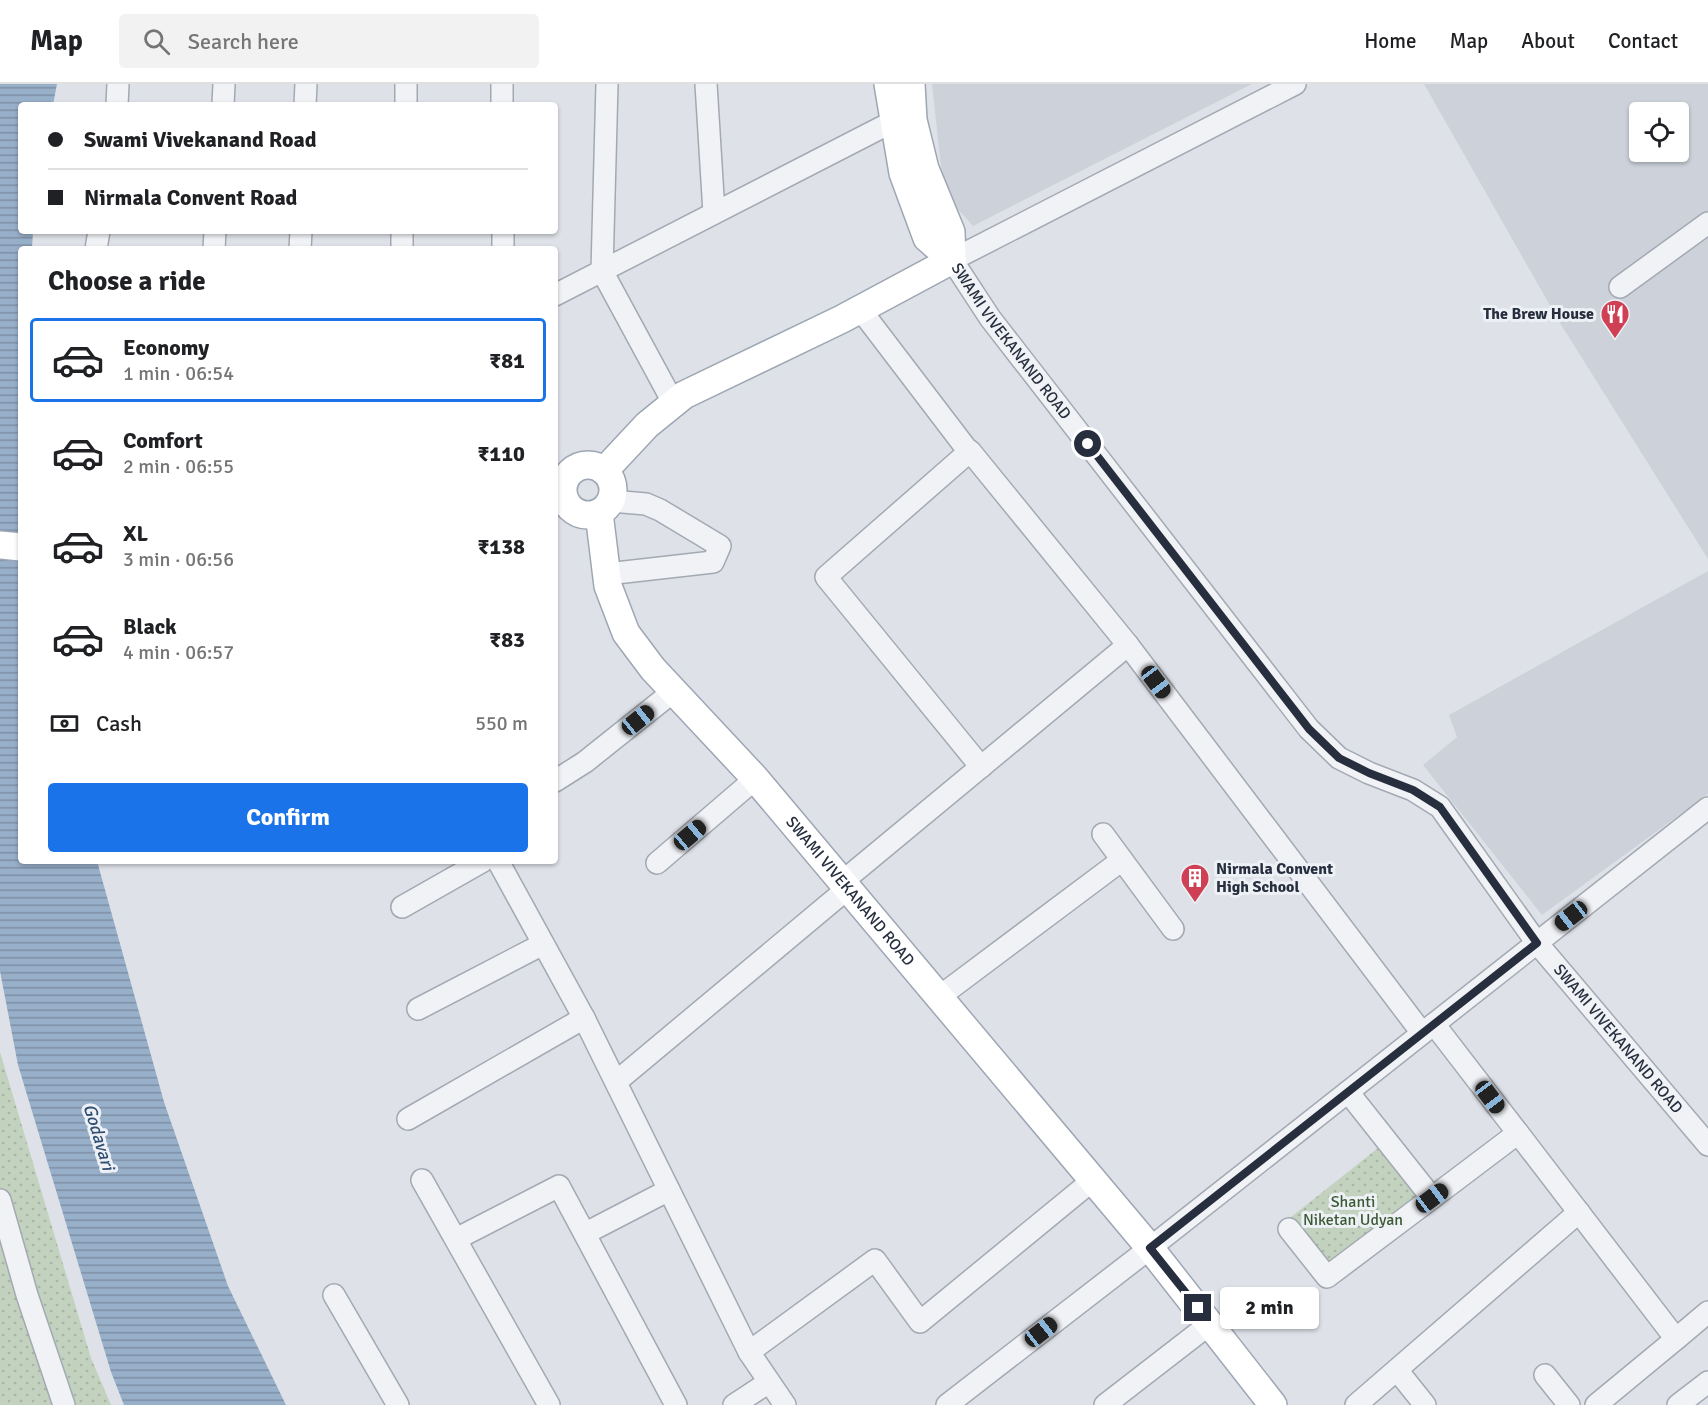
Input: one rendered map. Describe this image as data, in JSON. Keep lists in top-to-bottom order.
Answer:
{
  "streets": {
    "main road": ["SWAMI VIVEKANAND ROAD"]
  },
  "water": ["Godavari"],
  "parks": ["Shanti Niketan Udyan"],
  "places": {
    "restaurant": ["The Brew House"],
    "building": ["Nirmala Convent High School"]
  },
  "page": {
    "header": "Map",
    "search": "Search here",
    "nav": [
      "Home",
      "Map",
      "About",
      "Contact"
    ],
    "banner": ["Swami Vivekanand Road", "Nirmala Convent Road"],
    "heading": "Choose a ride",
    "list": [
      {
        "name": "Economy",
        "note": "1 min · 06:54",
        "value": "₹81"
      },
      {
        "name": "Comfort",
        "note": "2 min · 06:55",
        "value": "₹110"
      },
      {
        "name": "XL",
        "note": "3 min · 06:56",
        "value": "₹138"
      },
      {
        "name": "Black",
        "note": "4 min · 06:57",
        "value": "₹83"
      }
    ],
    "pay": ["Cash", "550 m"],
    "buttons": "Confirm",
    "bubble": "2 min"
  }
}
